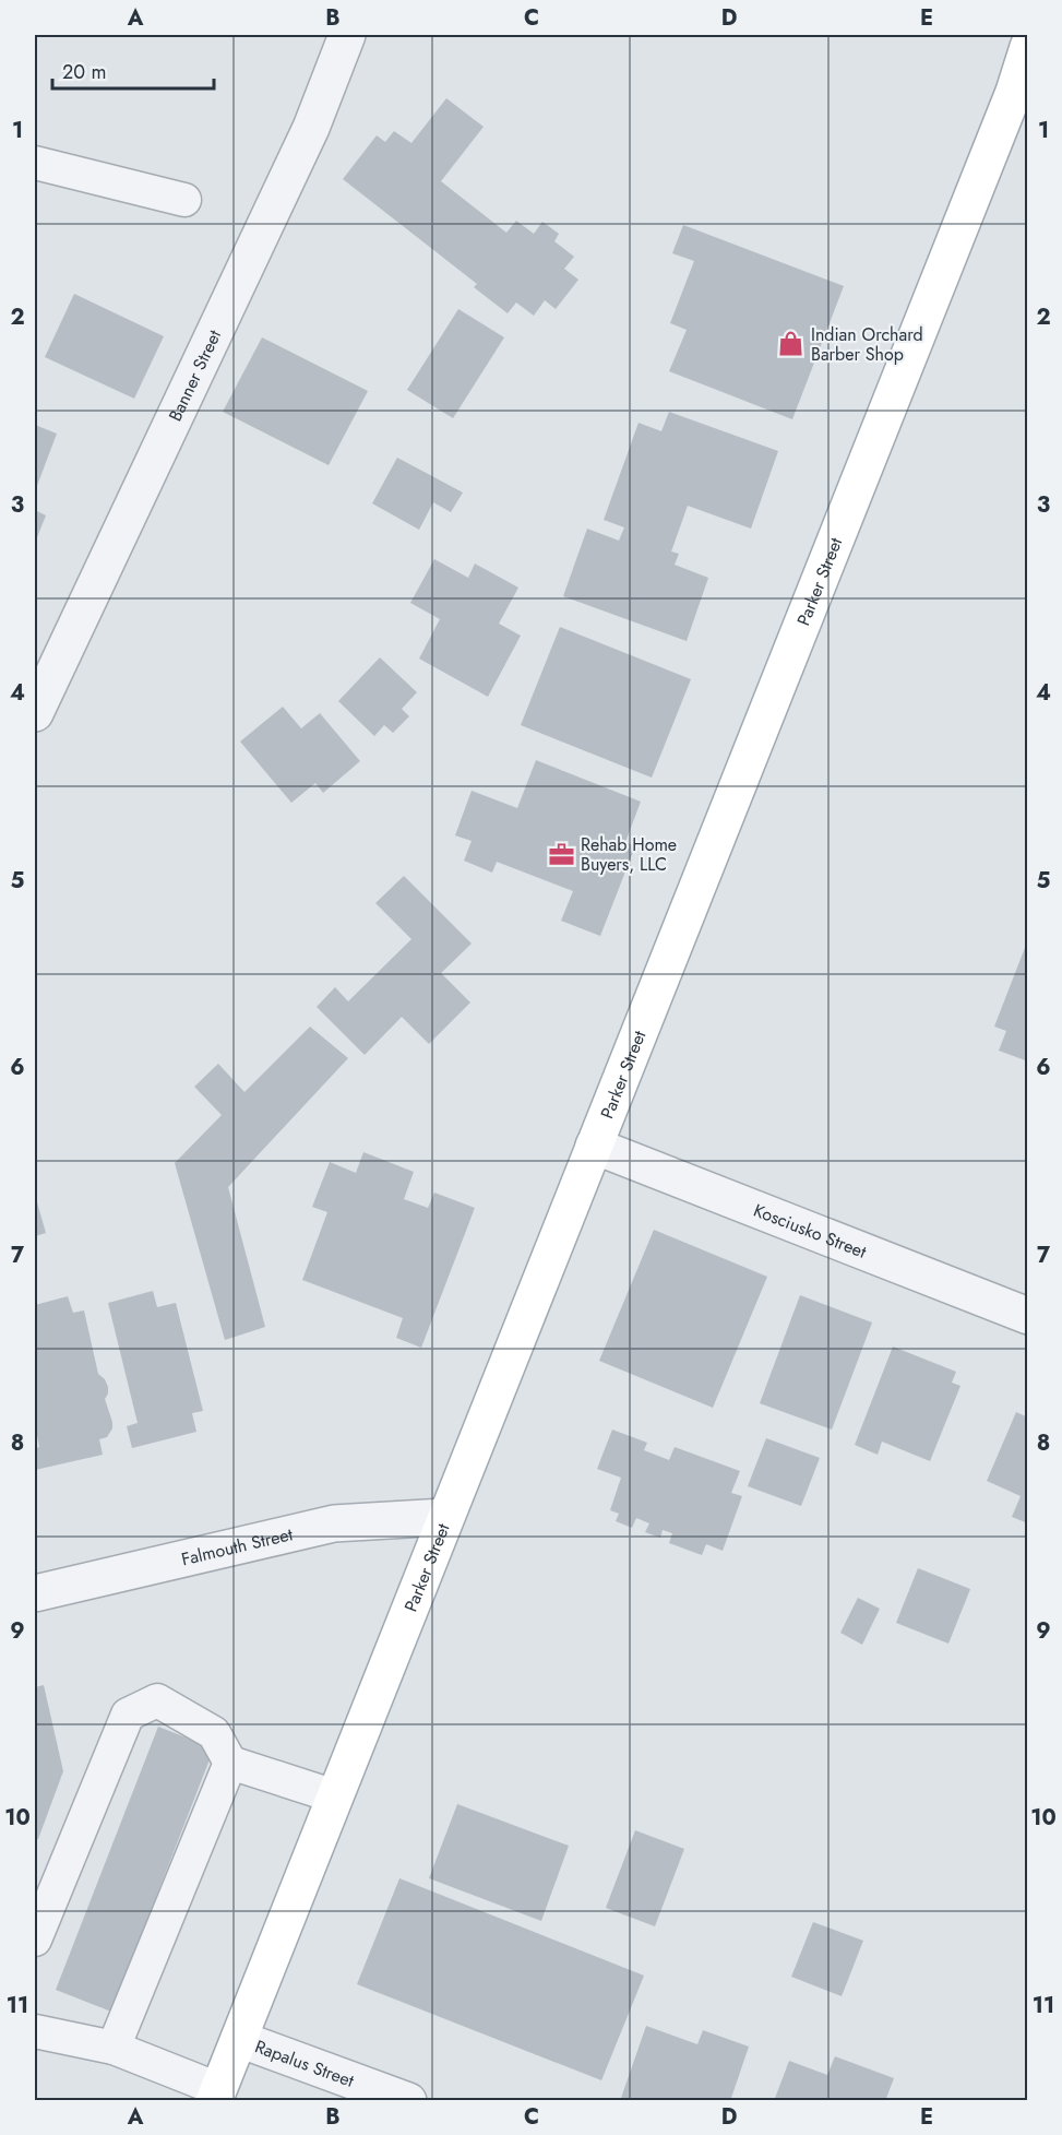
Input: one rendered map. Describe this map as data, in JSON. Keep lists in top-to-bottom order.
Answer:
{
  "streets": {
    "main road": ["Parker Street"],
    "street": [
      "Banner Street",
      "Kosciusko Street",
      "Falmouth Street",
      "Rapalus Street"
    ]
  },
  "crossings": [
    ["Parker Street", "Kosciusko Street"],
    ["Parker Street", "Falmouth Street"],
    ["Parker Street", "Rapalus Street"]
  ],
  "places": {
    "shop": ["Indian Orchard Barber Shop"],
    "office": ["Rehab Home Buyers, LLC"]
  },
  "scale_bar": "20 m",
  "grid": {
    "columns": [
      "A",
      "B",
      "C",
      "D",
      "E"
    ],
    "rows": [
      "1",
      "2",
      "3",
      "4",
      "5",
      "6",
      "7",
      "8",
      "9",
      "10",
      "11"
    ]
  }
}
